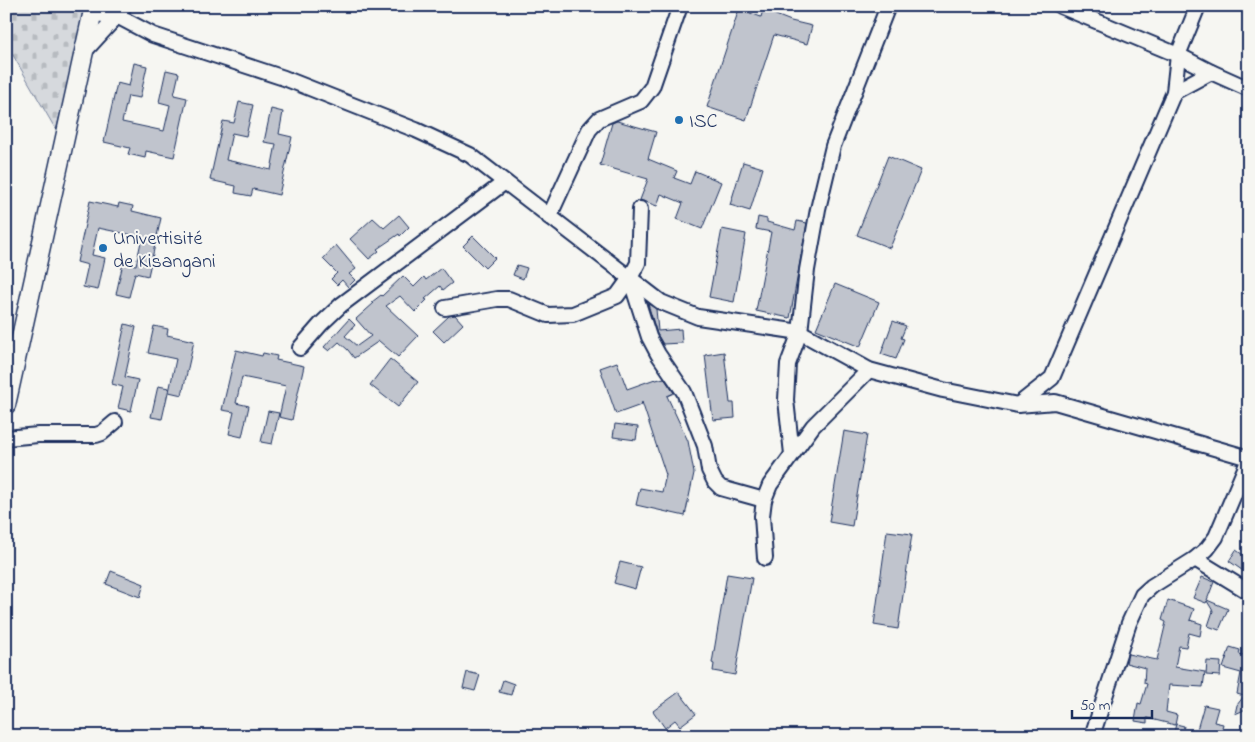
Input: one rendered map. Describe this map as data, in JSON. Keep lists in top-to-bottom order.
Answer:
{
  "places": ["ISC", "Univertisité de Kisangani"],
  "scale_bar": "50 m"
}
